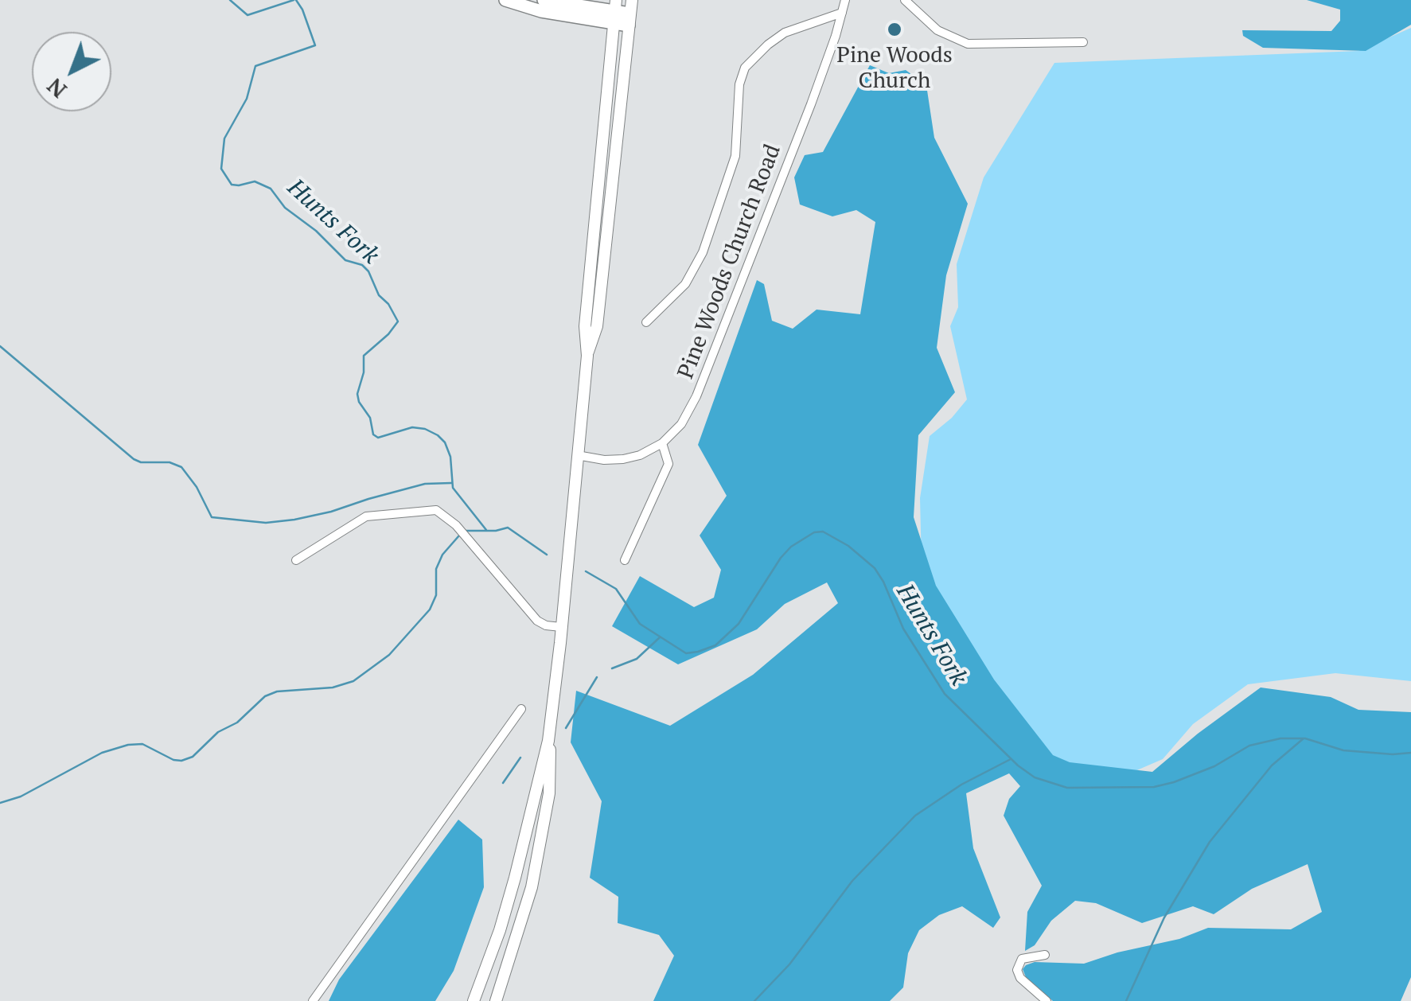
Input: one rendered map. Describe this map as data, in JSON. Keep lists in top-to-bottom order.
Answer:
{
  "streets": {
    "street": ["Pine Woods Church Road"]
  },
  "water": ["Hunts Fork"],
  "places": ["Pine Woods Church"],
  "north": "bottom left"
}
